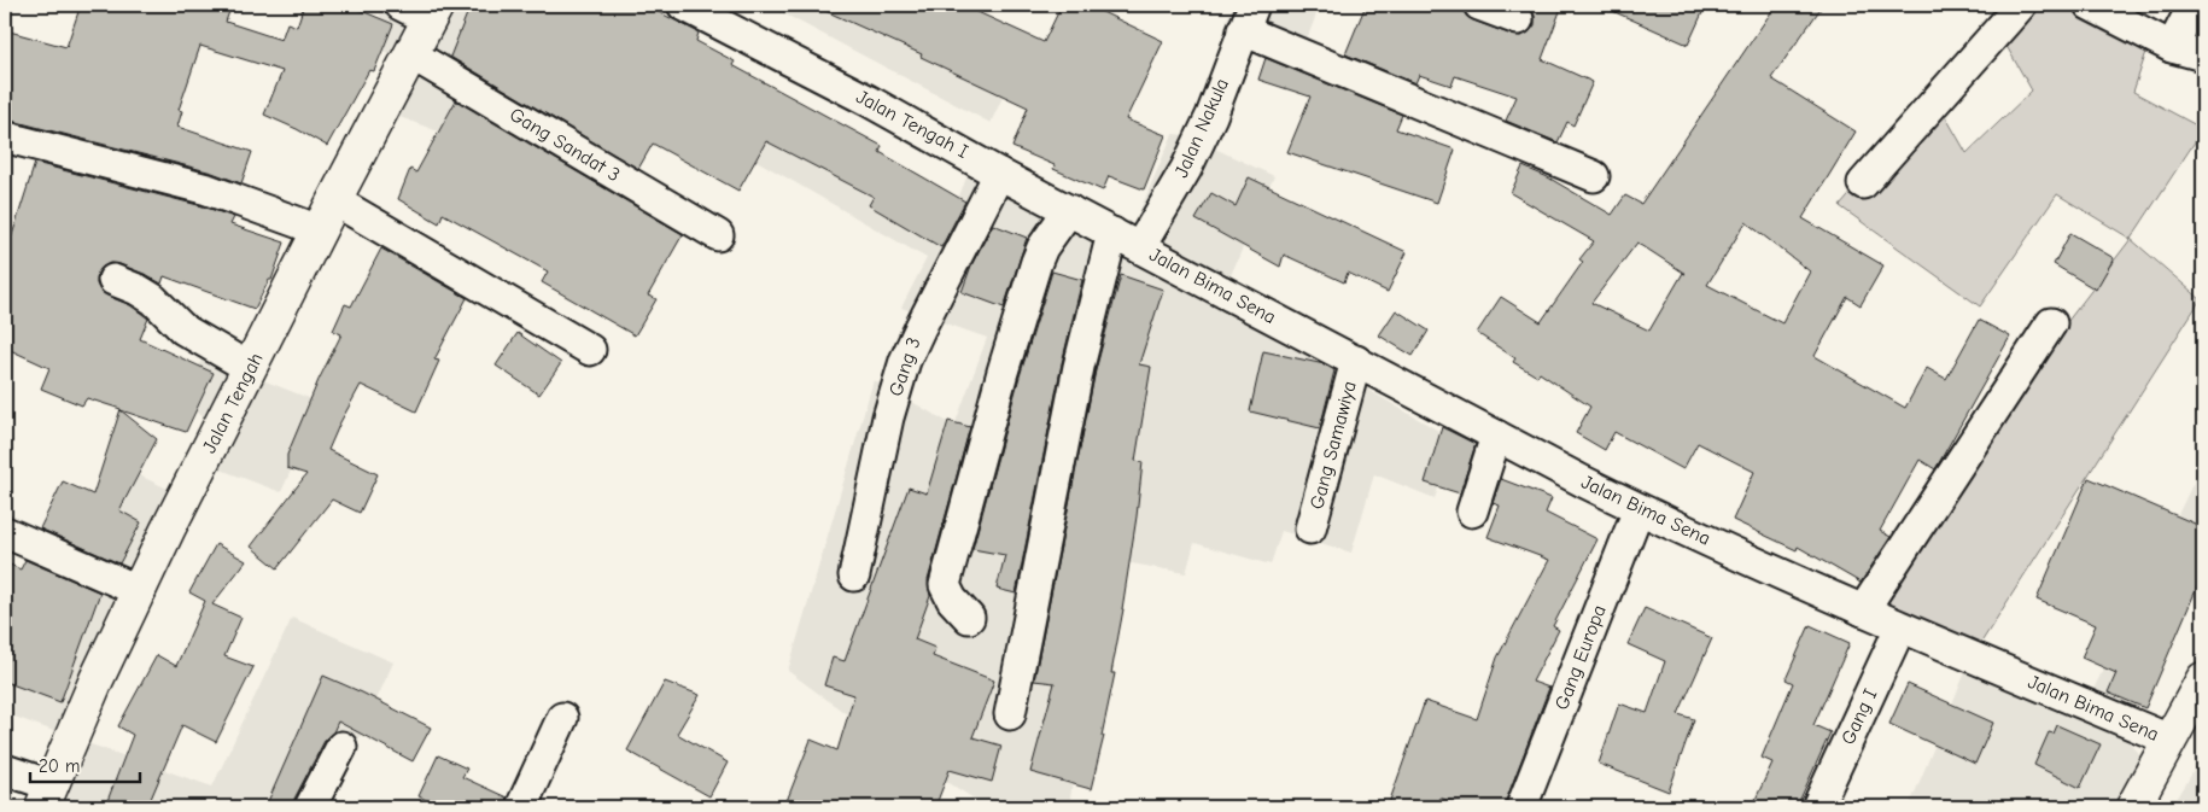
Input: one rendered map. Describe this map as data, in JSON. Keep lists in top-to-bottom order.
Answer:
{
  "streets": {
    "street": [
      "Jalan Tengah I",
      "Jalan Nakula",
      "Gang Sandat 3",
      "Jalan Bima Sena",
      "Gang 3",
      "Jalan Tengah",
      "Gang Samawiya",
      "Gang Europa",
      "Gang I"
    ]
  },
  "crossings": [
    ["Jalan Tengah I", "Jalan Nakula"],
    ["Jalan Tengah I", "Jalan Bima Sena"],
    ["Jalan Tengah I", "Gang 3"],
    ["Jalan Nakula", "Jalan Bima Sena"],
    ["Gang Sandat 3", "Jalan Tengah"],
    ["Jalan Bima Sena", "Gang Samawiya"],
    ["Jalan Bima Sena", "Gang Europa"],
    ["Jalan Bima Sena", "Gang I"]
  ],
  "scale_bar": "20 m"
}
